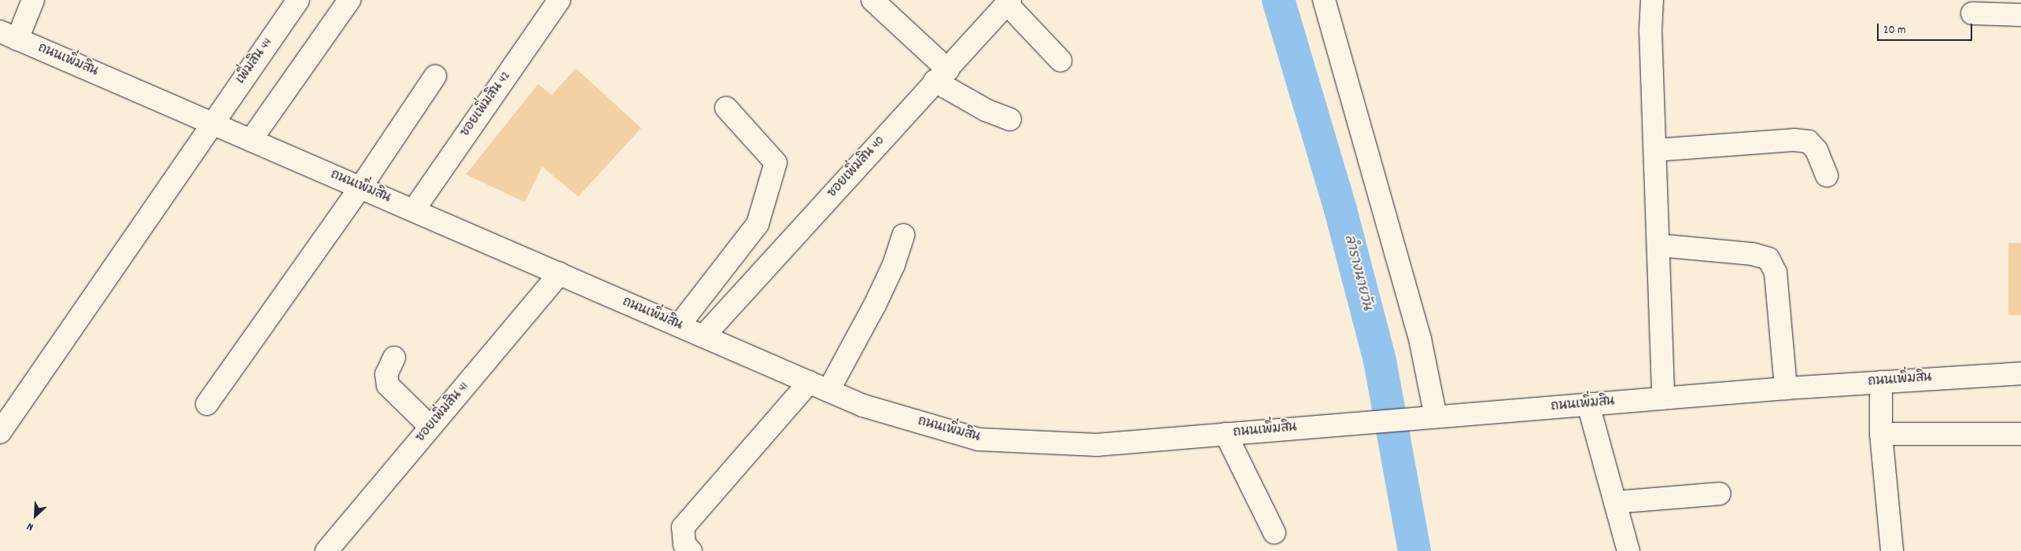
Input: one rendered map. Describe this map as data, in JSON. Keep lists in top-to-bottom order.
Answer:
{
  "streets": {
    "street": [
      "ถนนเพิ่มสิน",
      "เพิ่มสิน 44",
      "ซอยเพิ่มสิน 42",
      "ซอยเพิ่มสิน 40",
      "ซอยเพิ่มสิน 41"
    ]
  },
  "crossings": [
    ["ถนนเพิ่มสิน", "เพิ่มสิน 44"],
    ["ถนนเพิ่มสิน", "ซอยเพิ่มสิน 42"],
    ["ถนนเพิ่มสิน", "ซอยเพิ่มสิน 40"],
    ["ถนนเพิ่มสิน", "ซอยเพิ่มสิน 41"]
  ],
  "water": ["ลำรางนายวัน"],
  "scale_bar": "20 m",
  "north": "bottom left"
}
